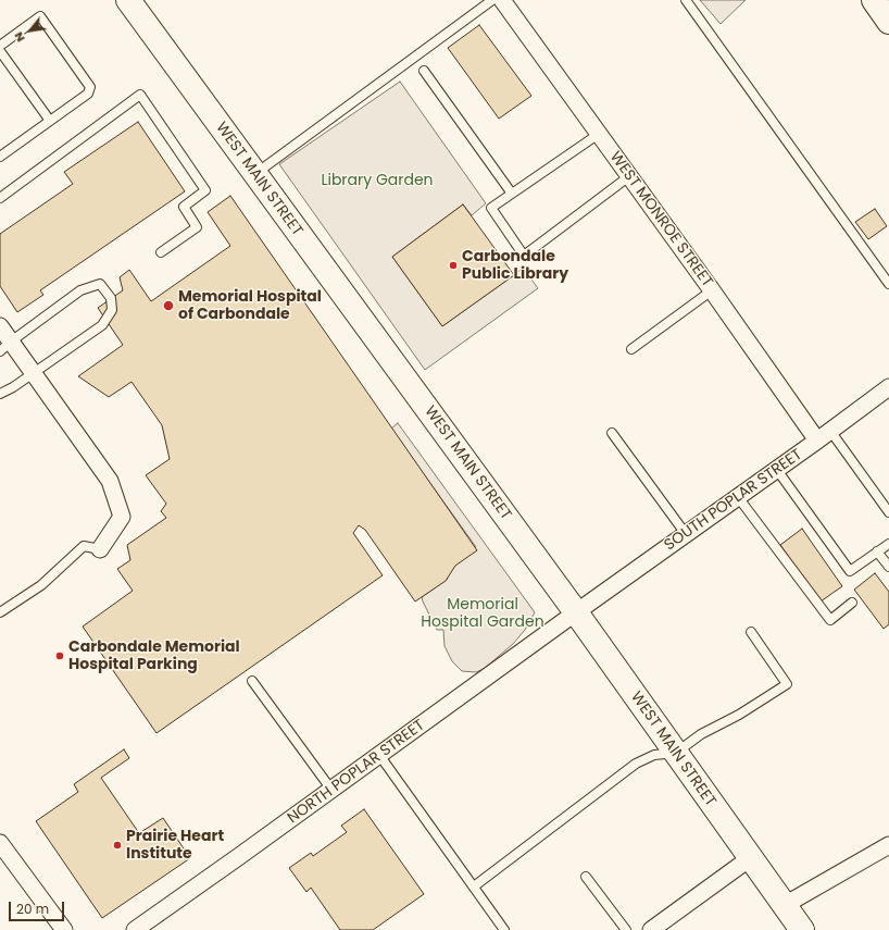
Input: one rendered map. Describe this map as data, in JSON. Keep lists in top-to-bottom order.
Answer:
{
  "streets": {
    "highway": ["WEST MAIN STREET"],
    "street": ["WEST MONROE STREET", "SOUTH POPLAR STREET", "NORTH POPLAR STREET"]
  },
  "crossings": [
    ["WEST MAIN STREET", "SOUTH POPLAR STREET"],
    ["WEST MAIN STREET", "NORTH POPLAR STREET"],
    ["WEST MONROE STREET", "SOUTH POPLAR STREET"],
    ["SOUTH POPLAR STREET", "NORTH POPLAR STREET"]
  ],
  "parks": ["Library Garden", "Memorial Hospital Garden"],
  "places": [
    "Carbondale Public Library",
    "Memorial Hospital of Carbondale",
    "Carbondale Memorial Hospital Parking",
    "Prairie Heart Institute"
  ],
  "scale_bar": "20 m",
  "north": "bottom left"
}
